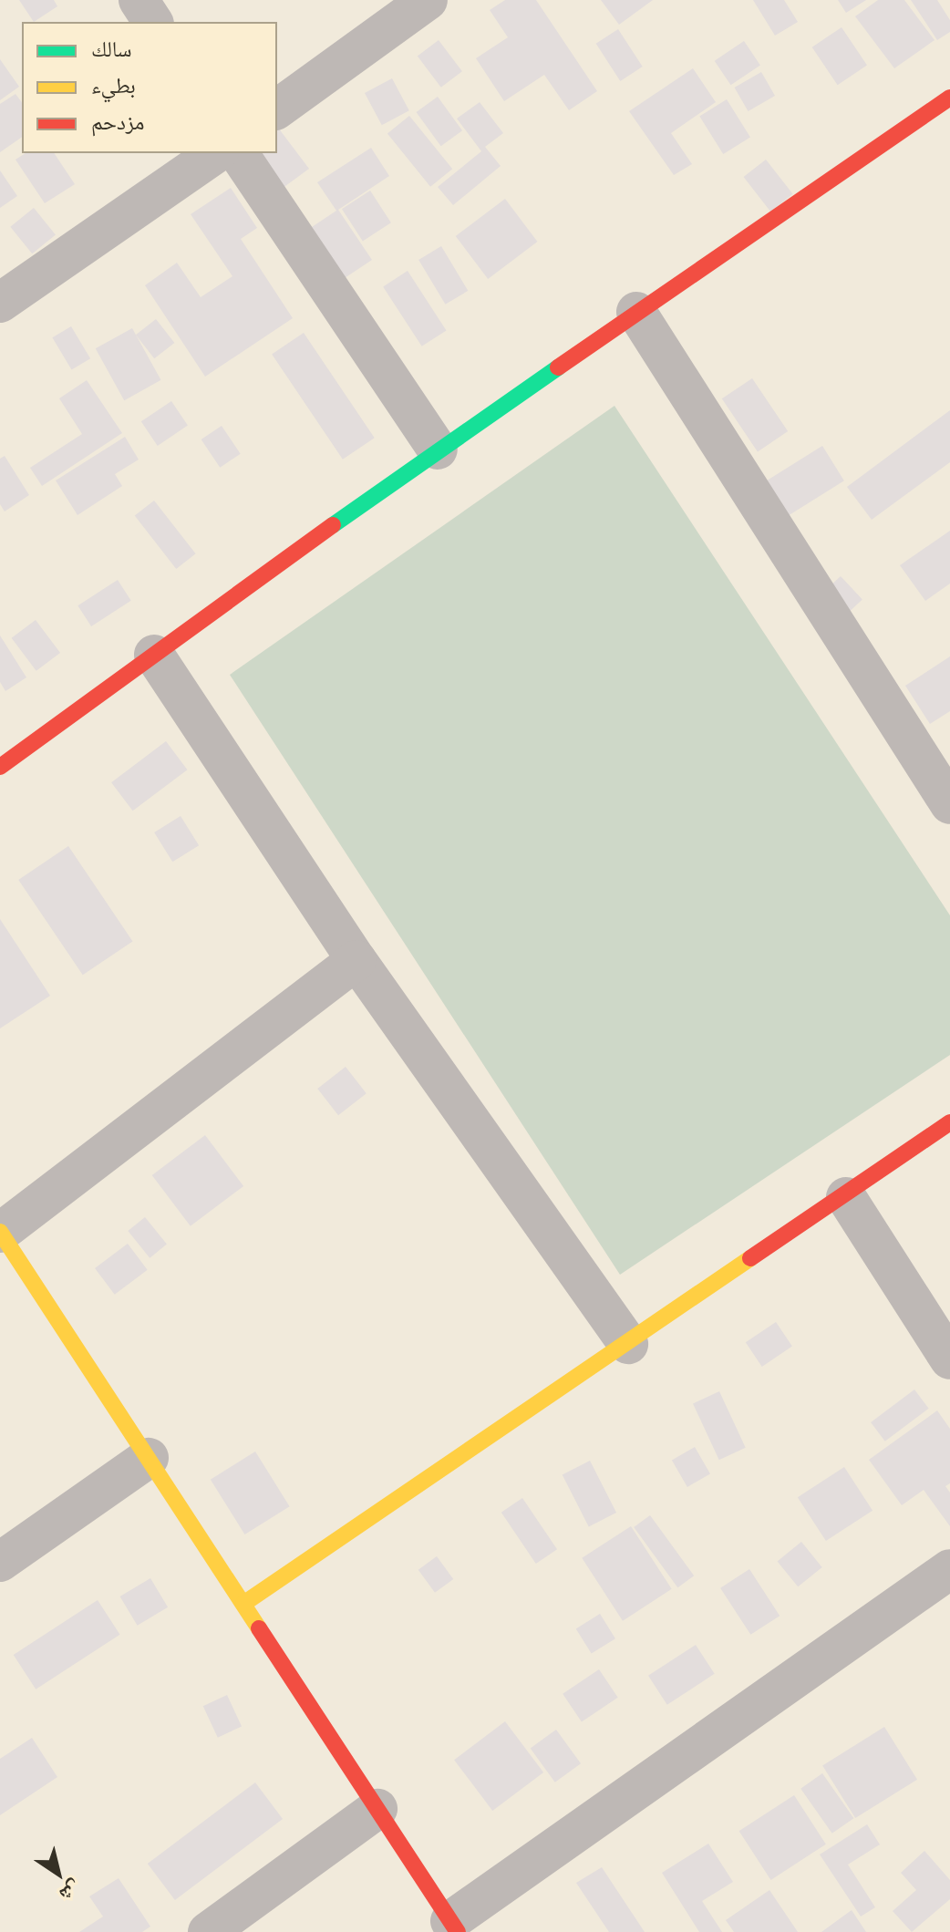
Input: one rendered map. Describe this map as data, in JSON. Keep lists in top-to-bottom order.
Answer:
{
  "legend": ["سالك", "بطيء", "مزدحم"],
  "north": "bottom right"
}
